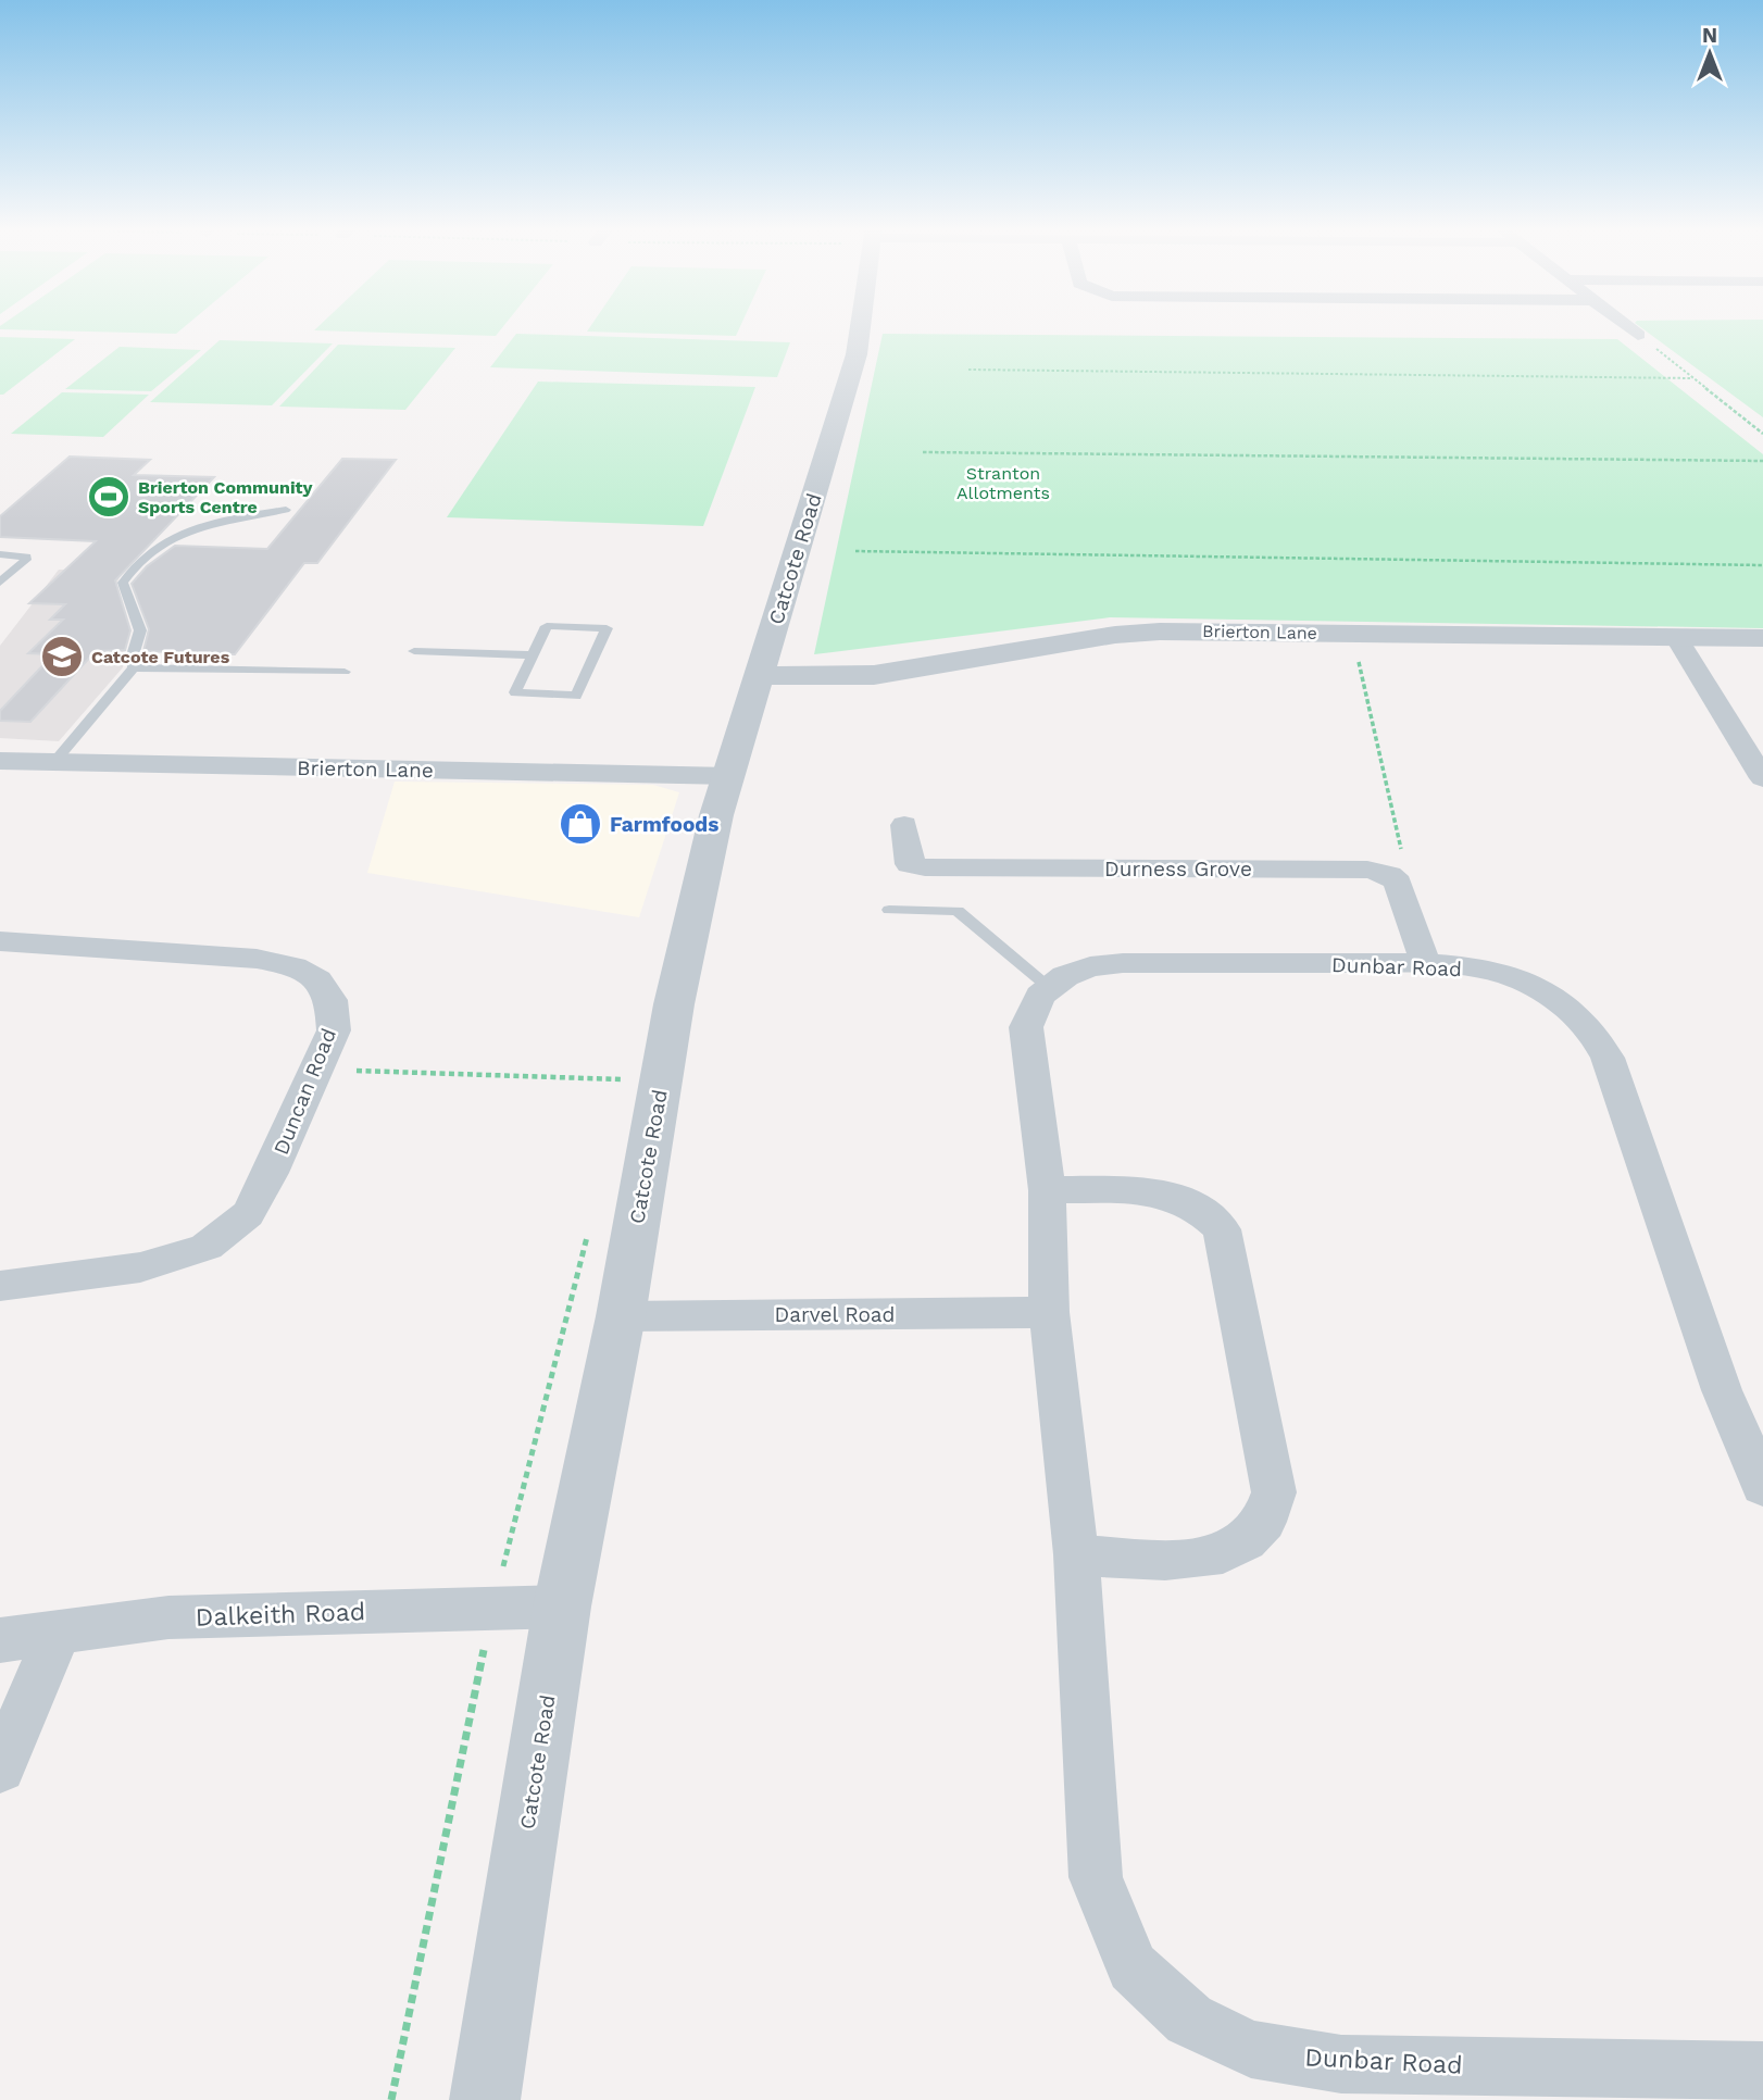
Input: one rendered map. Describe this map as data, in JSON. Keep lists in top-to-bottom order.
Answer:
{
  "streets": {
    "street": [
      "Catcote Road",
      "Brierton Lane",
      "Durness Grove",
      "Dunbar Road",
      "Duncan Road",
      "Darvel Road",
      "Dalkeith Road"
    ]
  },
  "crossings": [
    ["Catcote Road", "Brierton Lane"],
    ["Catcote Road", "Darvel Road"],
    ["Catcote Road", "Dalkeith Road"],
    ["Dunbar Road", "Darvel Road"]
  ],
  "parks": ["Stranton Allotments"],
  "places": {
    "sports": ["Brierton Community Sports Centre"],
    "school or university": ["Catcote Futures"],
    "shop": ["Farmfoods"]
  },
  "north": "top"
}
